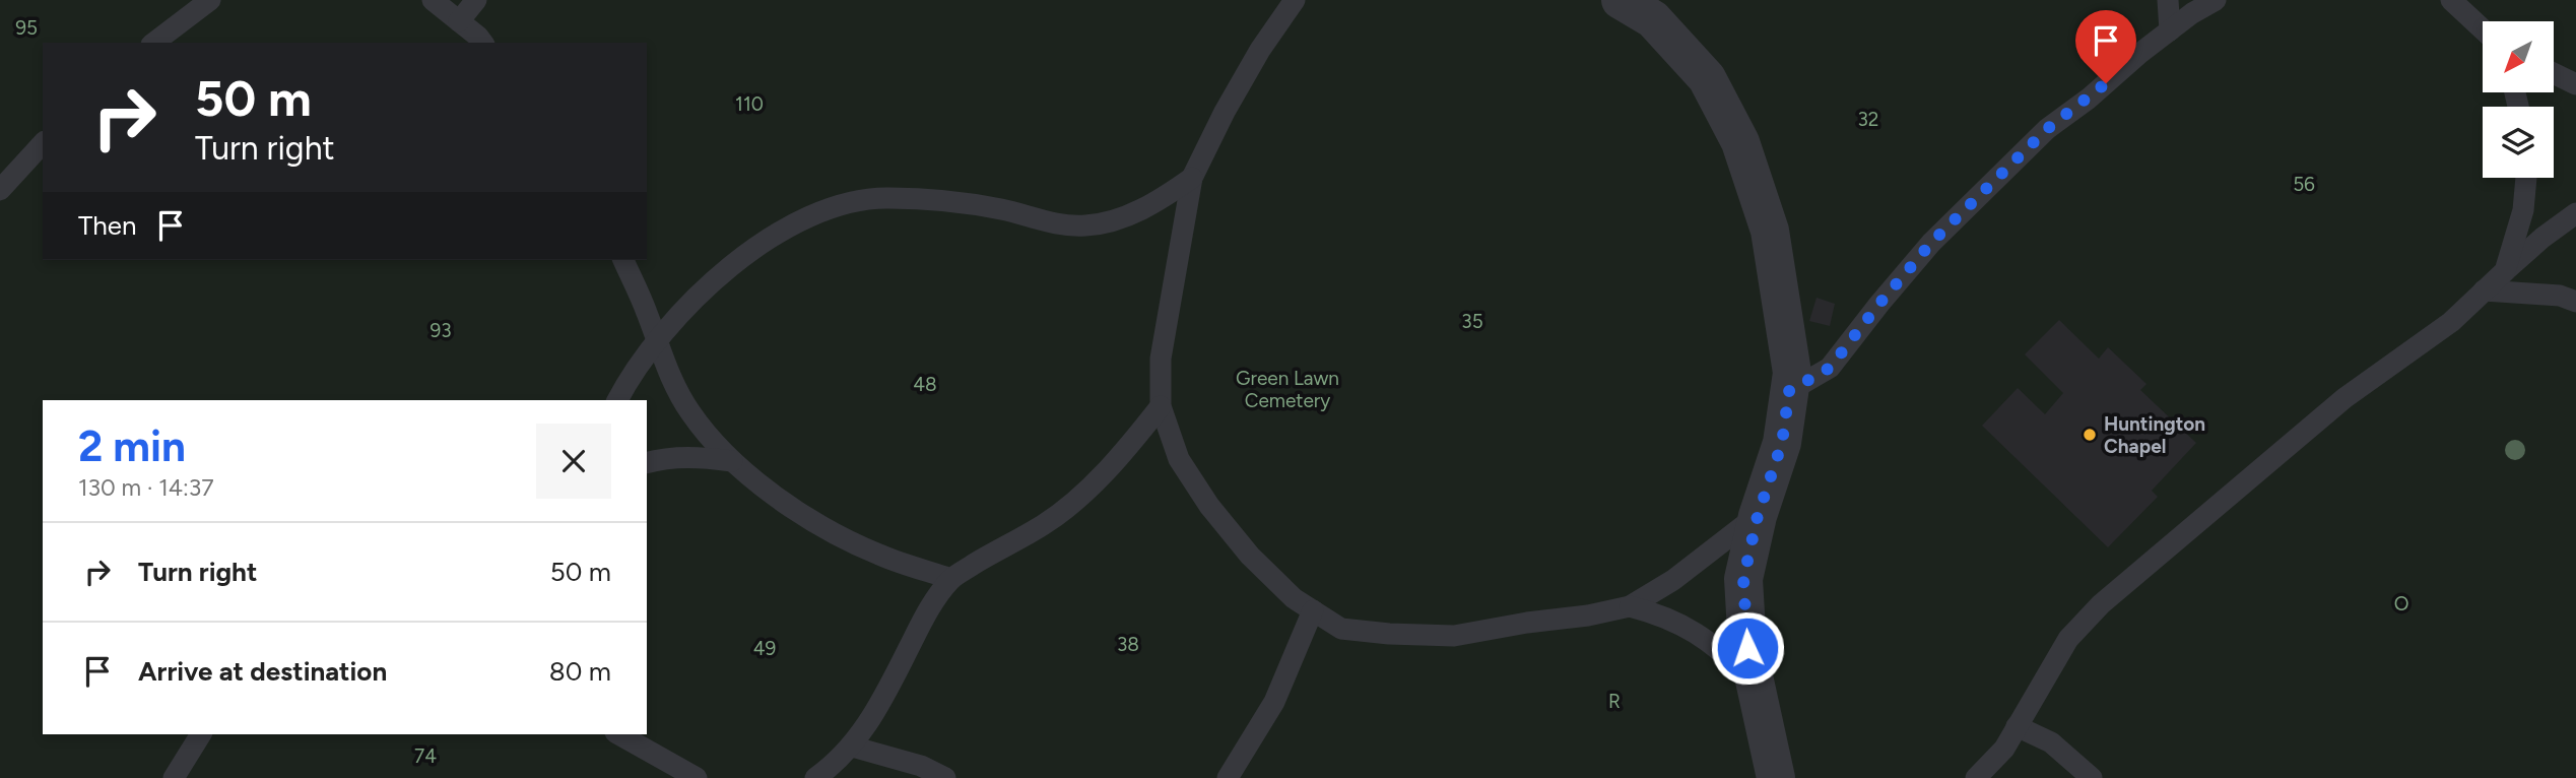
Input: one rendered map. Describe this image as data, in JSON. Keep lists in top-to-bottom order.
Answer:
{
  "parks": [
    "95",
    "110",
    "32",
    "56",
    "35",
    "93",
    "Green Lawn Cemetery",
    "48",
    "O",
    "38",
    "49",
    "R",
    "74"
  ],
  "places": ["Huntington Chapel"],
  "north": "bottom left",
  "page": {
    "turn": ["50 m", "Turn right"],
    "then": "Then",
    "heading": ["2 min", "130 m · 14:37"],
    "list": [
      {
        "name": "Turn right",
        "value": "50 m"
      },
      {
        "name": "Arrive at destination",
        "value": "80 m"
      }
    ]
  }
}
